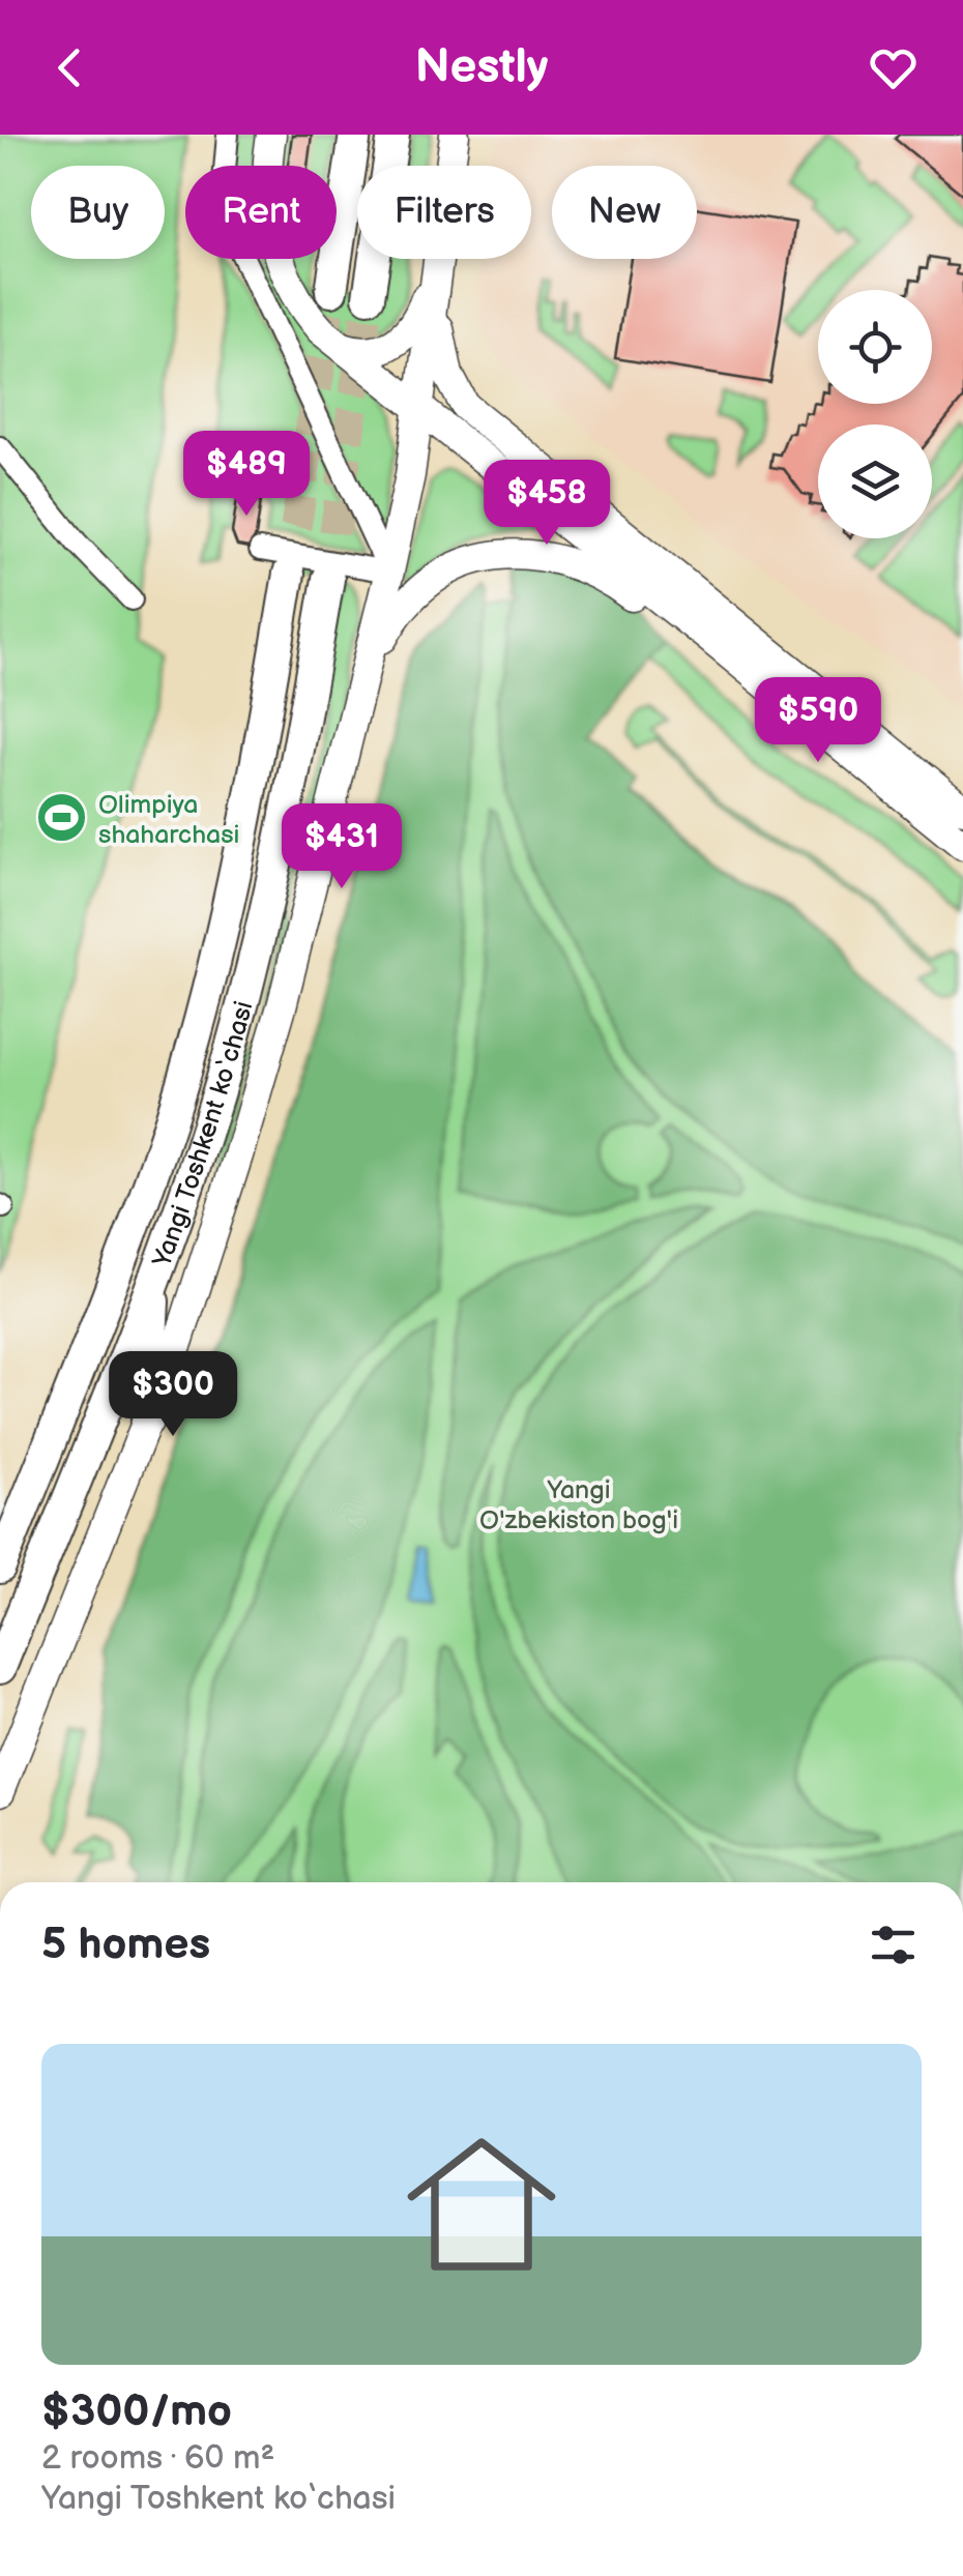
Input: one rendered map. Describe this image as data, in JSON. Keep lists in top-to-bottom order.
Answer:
{
  "streets": {
    "highway": ["Yangi Toshkent ko‘chasi"]
  },
  "parks": ["Yangi O'zbekiston bog'i"],
  "places": {
    "sports": ["Olimpiya shaharchasi"]
  },
  "page": {
    "header": "Nestly",
    "chip": [
      "Buy",
      "Rent",
      "Filters",
      "New"
    ],
    "price": [
      "$489",
      "$458",
      "$590",
      "$431",
      "$300"
    ],
    "heading": "5 homes",
    "list": [
      {
        "name": "$300/mo",
        "note": "2 rooms · 60 m² · Yangi Toshkent ko‘chasi"
      }
    ]
  }
}
